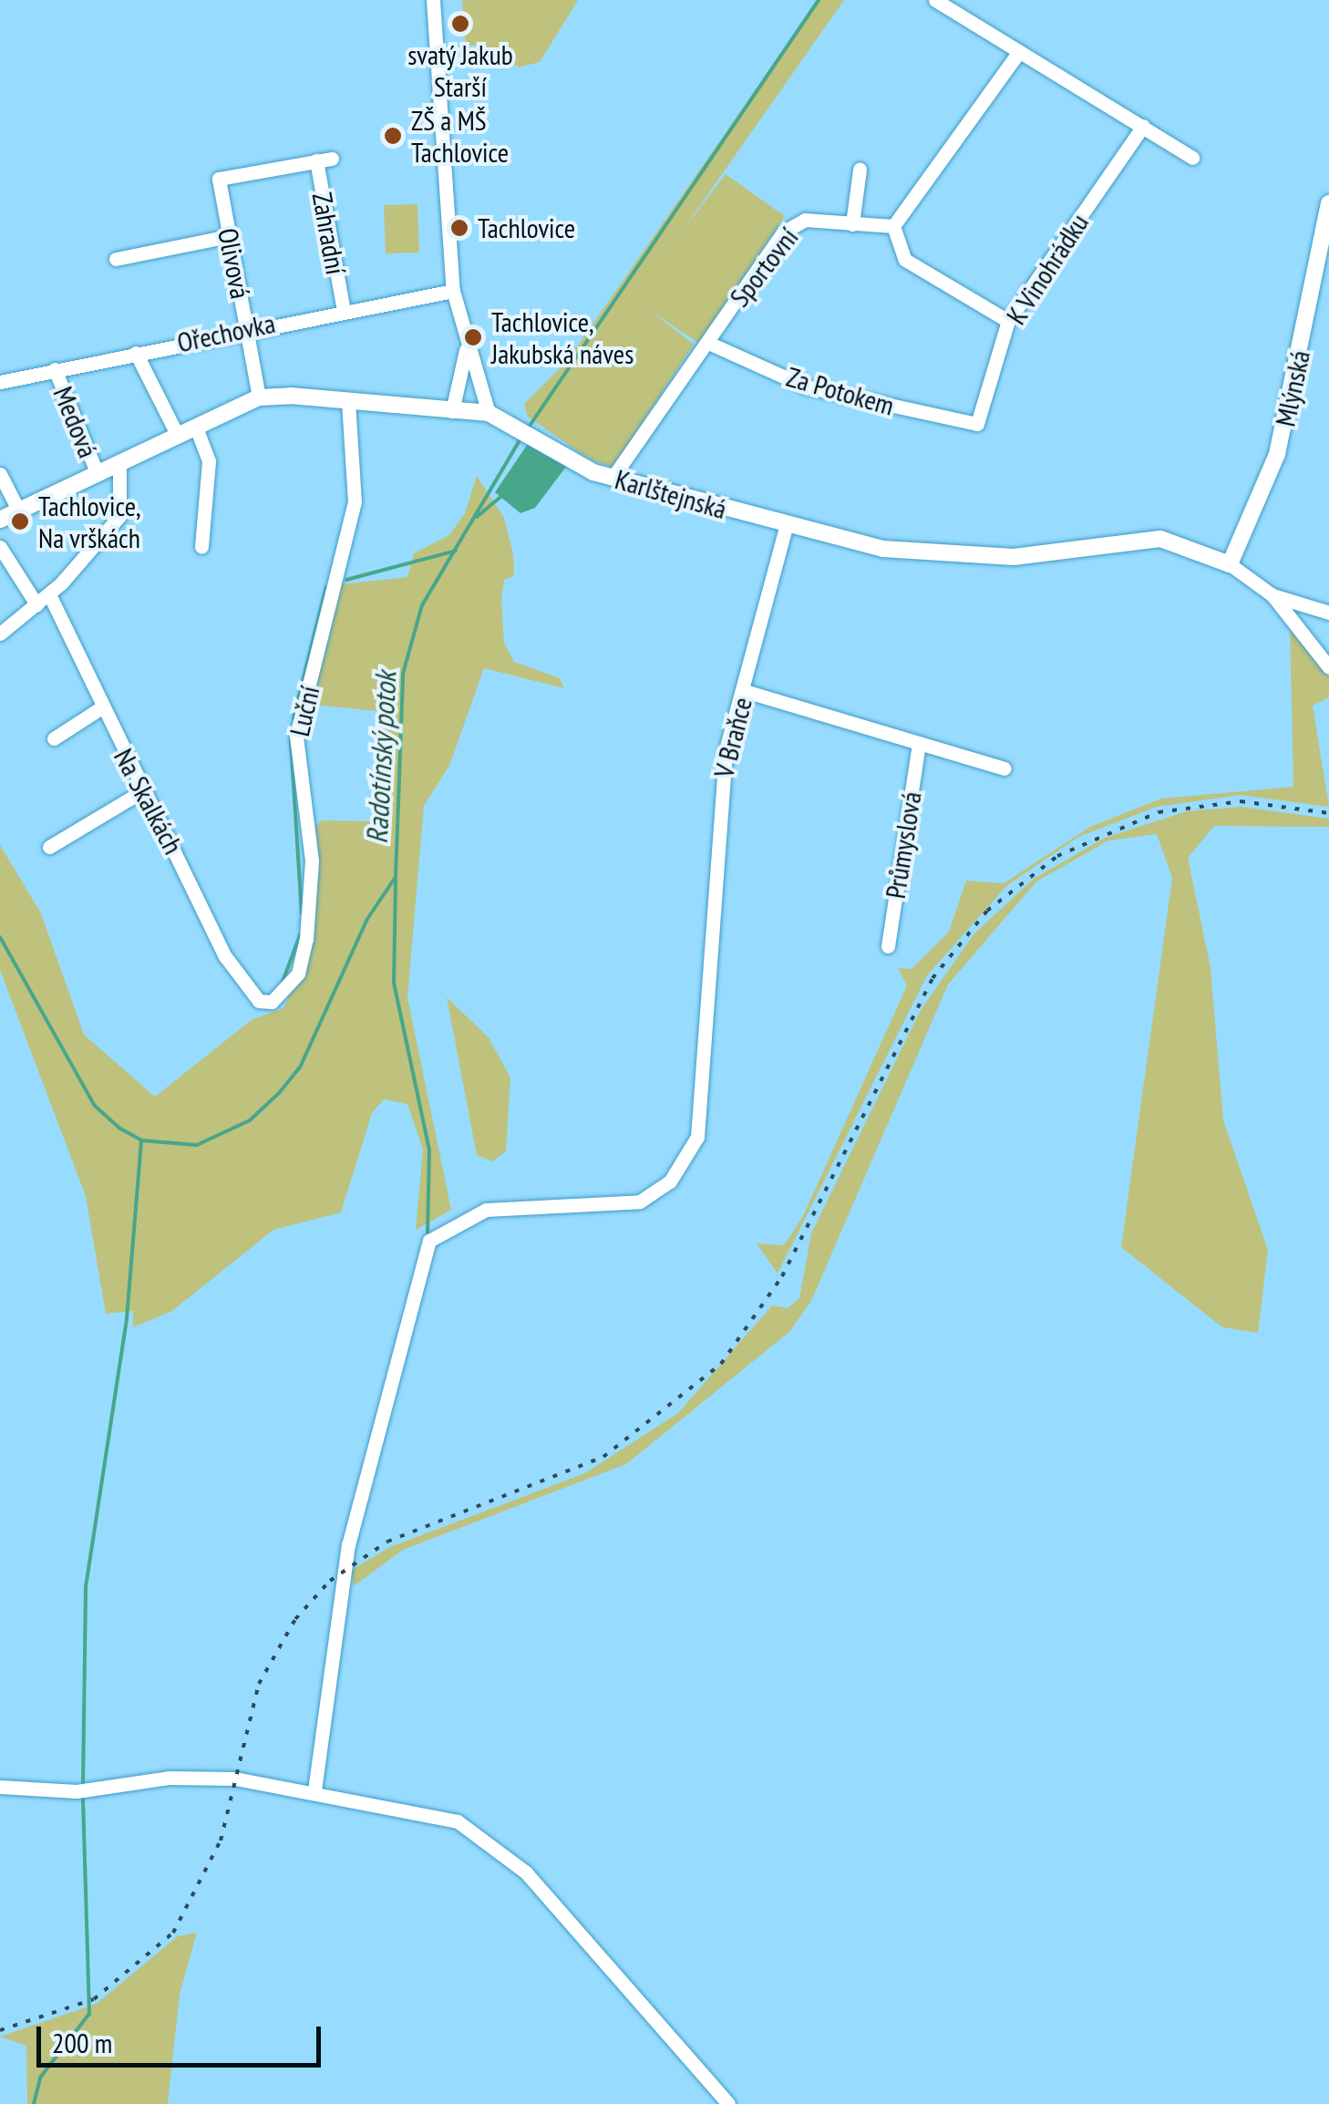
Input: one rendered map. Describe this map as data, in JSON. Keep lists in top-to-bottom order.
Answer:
{
  "streets": {
    "main road": ["Mlýnská", "Karlštejnská"],
    "street": [
      "Zahradní",
      "Olivová",
      "Sportovní",
      "K Vinohrádku",
      "Ořechovka",
      "Za Potokem",
      "Medová",
      "Luční",
      "V Braňce",
      "Na Skalkách",
      "Průmyslová"
    ]
  },
  "crossings": [
    ["Zahradní", "Olivová"],
    ["Zahradní", "Ořechovka"],
    ["Olivová", "Ořechovka"],
    ["Olivová", "Karlštejnská"],
    ["Sportovní", "Za Potokem"],
    ["Sportovní", "Karlštejnská"],
    ["K Vinohrádku", "Za Potokem"],
    ["Ořechovka", "Medová"],
    ["Mlýnská", "Karlštejnská"],
    ["Medová", "Karlštejnská"],
    ["Karlštejnská", "Luční"],
    ["Karlštejnská", "V Braňce"],
    ["Luční", "Na Skalkách"]
  ],
  "water": ["Radotínský potok"],
  "places": [
    "svatý Jakub Starší",
    "ZŠ a MŠ Tachlovice",
    "Tachlovice",
    "Tachlovice, Jakubská náves",
    "Tachlovice, Na vrškách"
  ],
  "scale_bar": "200 m"
}
